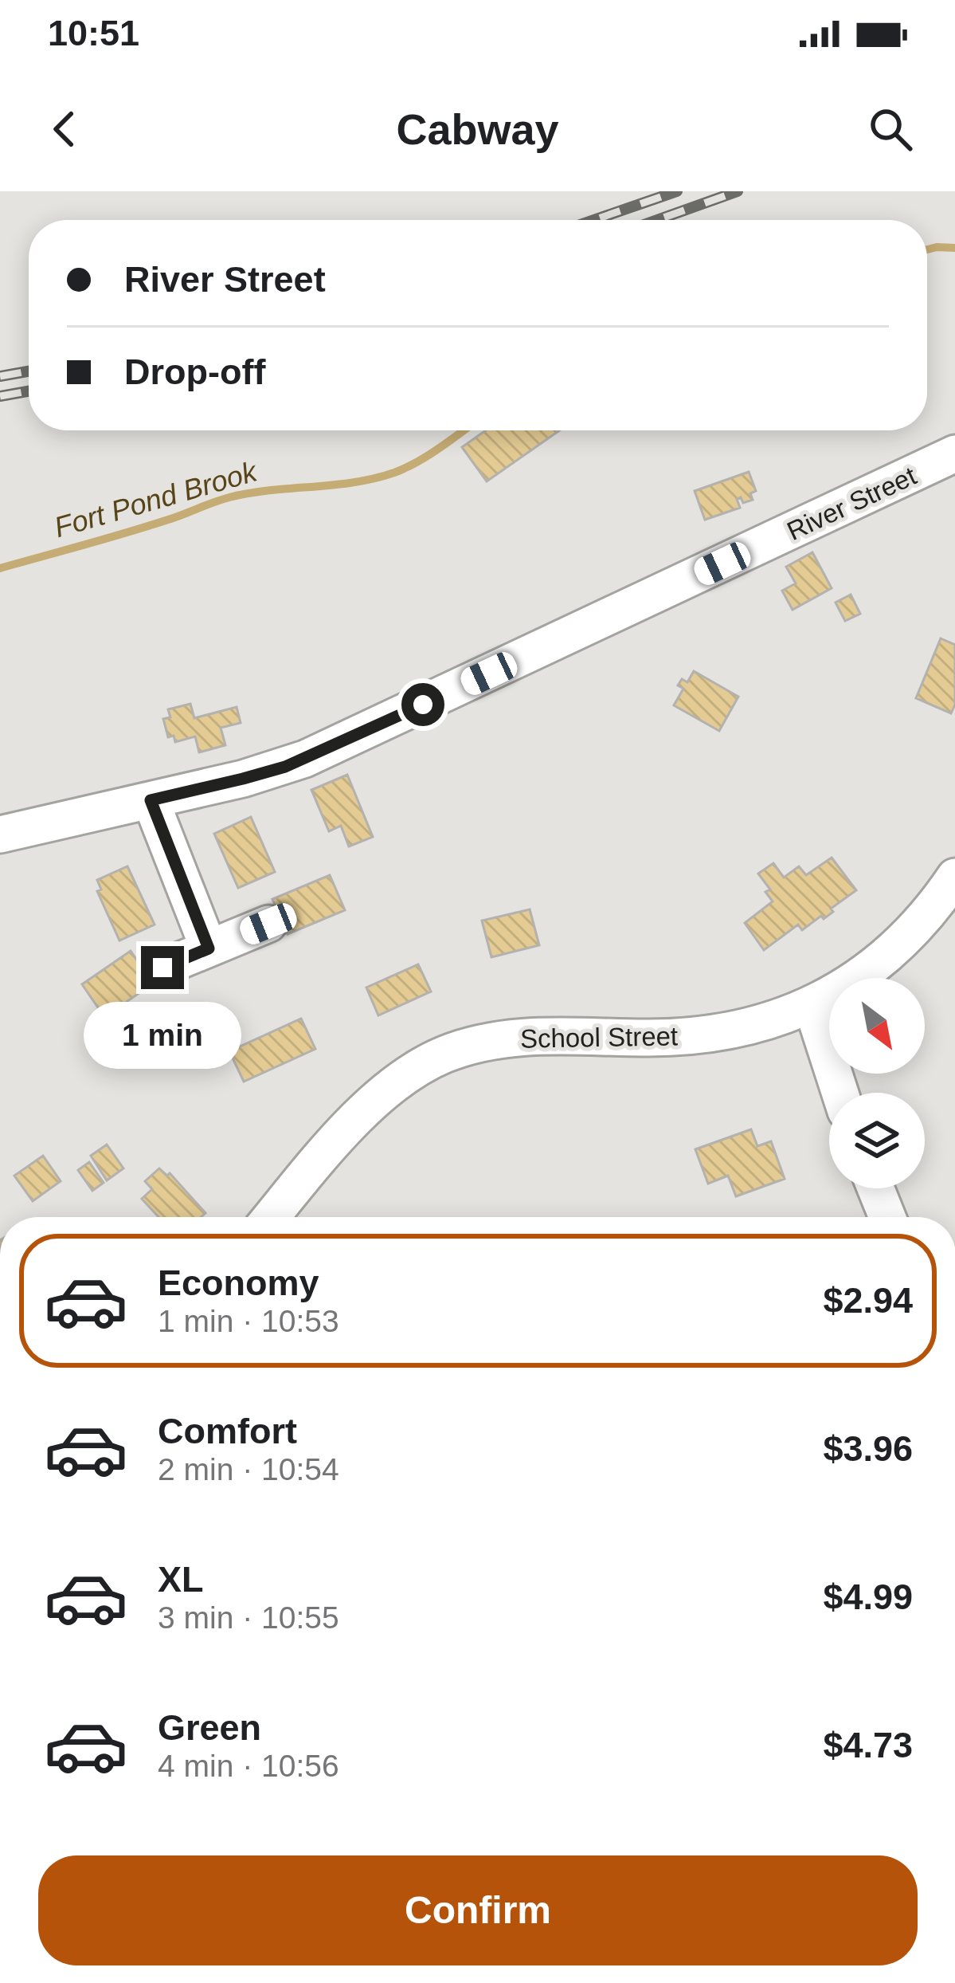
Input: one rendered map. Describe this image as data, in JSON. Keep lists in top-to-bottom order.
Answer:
{
  "streets": {
    "street": ["River Street", "School Street"]
  },
  "water": ["Fort Pond Brook"],
  "north": "bottom right",
  "page": {
    "status": "10:51",
    "header": "Cabway",
    "banner": ["River Street", "Drop-off"],
    "bubble": "1 min",
    "list": [
      {
        "name": "Economy",
        "note": "1 min · 10:53",
        "value": "$2.94"
      },
      {
        "name": "Comfort",
        "note": "2 min · 10:54",
        "value": "$3.96"
      },
      {
        "name": "XL",
        "note": "3 min · 10:55",
        "value": "$4.99"
      },
      {
        "name": "Green",
        "note": "4 min · 10:56",
        "value": "$4.73"
      }
    ],
    "buttons": "Confirm"
  }
}
